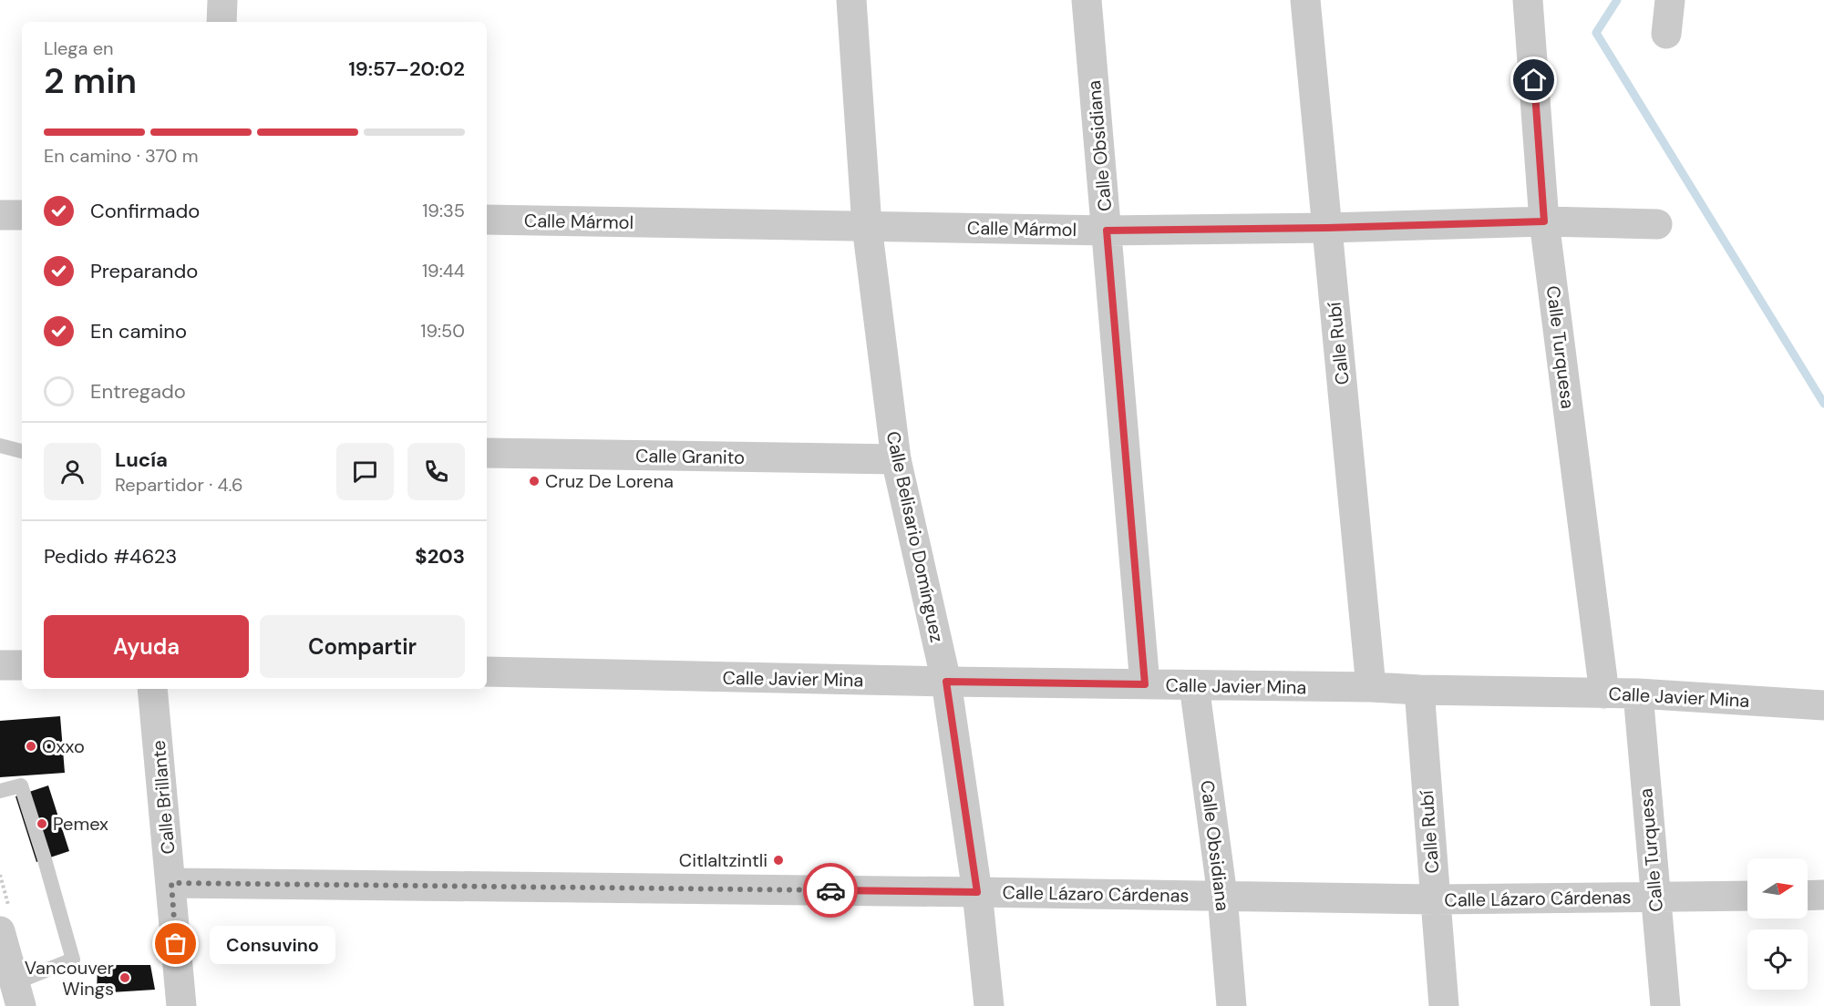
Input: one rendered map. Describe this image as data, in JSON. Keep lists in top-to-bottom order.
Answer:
{
  "streets": {
    "street": [
      "Calle Obsidiana",
      "Calle Mármol",
      "Calle Rubí",
      "Calle Turquesa",
      "Calle Granito",
      "Calle Belisario Domínguez",
      "Calle Javier Mina",
      "Calle Brillante",
      "Calle Lázaro Cárdenas"
    ]
  },
  "crossings": [
    ["Calle Obsidiana", "Calle Mármol"],
    ["Calle Obsidiana", "Calle Javier Mina"],
    ["Calle Obsidiana", "Calle Lázaro Cárdenas"],
    ["Calle Mármol", "Calle Rubí"],
    ["Calle Mármol", "Calle Turquesa"],
    ["Calle Mármol", "Calle Belisario Domínguez"],
    ["Calle Rubí", "Calle Javier Mina"],
    ["Calle Rubí", "Calle Lázaro Cárdenas"],
    ["Calle Turquesa", "Calle Javier Mina"],
    ["Calle Turquesa", "Calle Lázaro Cárdenas"],
    ["Calle Granito", "Calle Belisario Domínguez"],
    ["Calle Belisario Domínguez", "Calle Javier Mina"],
    ["Calle Belisario Domínguez", "Calle Lázaro Cárdenas"],
    ["Calle Brillante", "Calle Lázaro Cárdenas"]
  ],
  "places": [
    "Cruz De Lorena",
    "Oxxo",
    "Pemex",
    "Citlaltzintli",
    "Consuvino",
    "Vancouver Wings"
  ],
  "north": "right",
  "page": {
    "heading": ["2 min", "Llega en", "19:57–20:02"],
    "panel": [
      "Lucía",
      "Repartidor · 4.6",
      "Pedido #4623",
      "$203"
    ],
    "bar": "En camino · 370 m",
    "list": [
      ["Confirmado", "19:35"],
      ["Preparando", "19:44"],
      ["En camino", "19:50"],
      "Entregado"
    ],
    "buttons": ["Ayuda", "Compartir"],
    "bubble": "Consuvino"
  }
}
